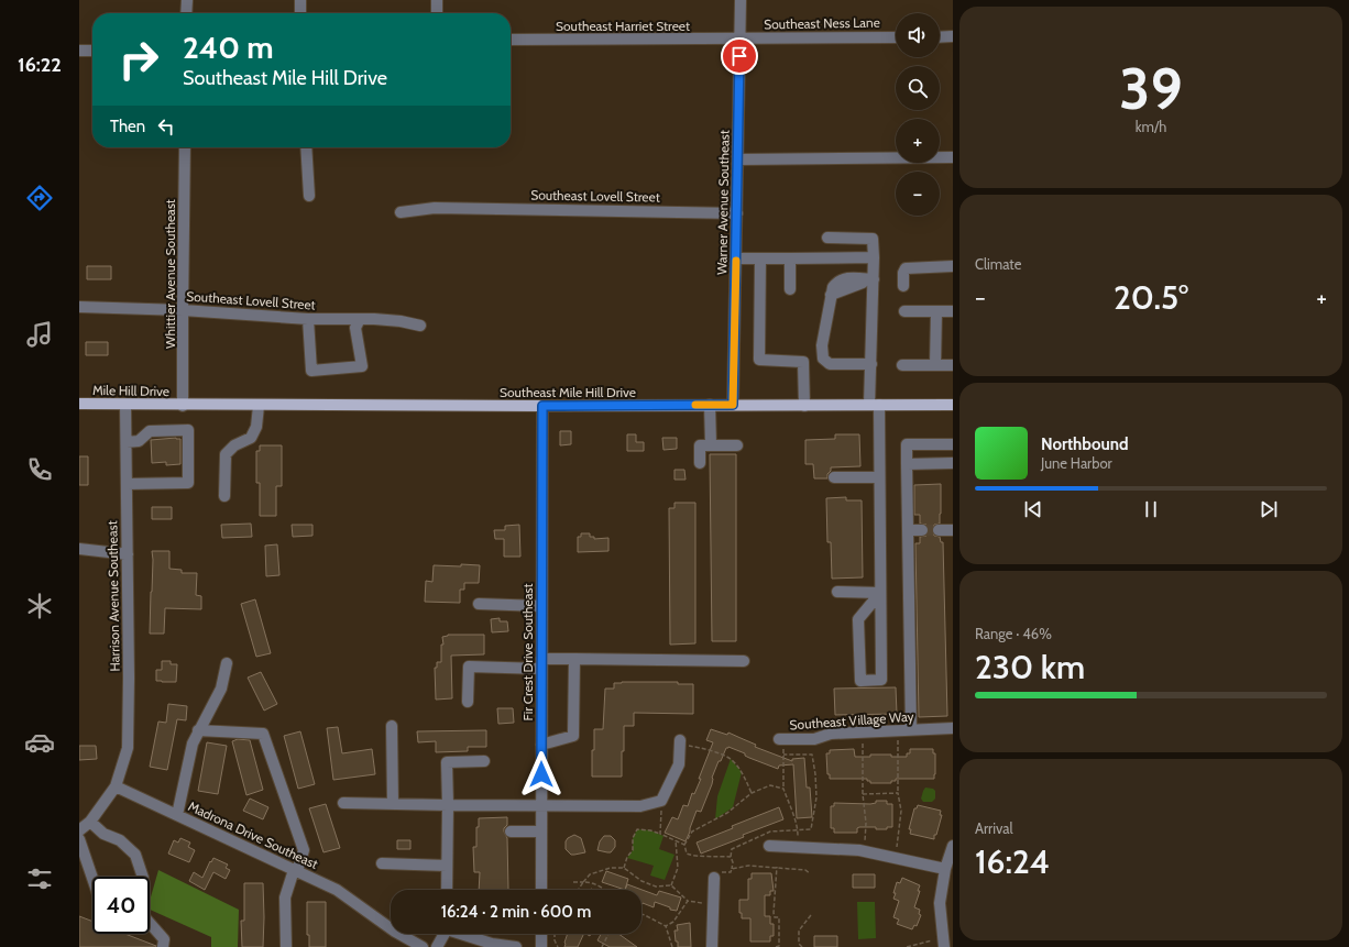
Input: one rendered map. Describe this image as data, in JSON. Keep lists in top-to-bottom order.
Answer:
{
  "streets": {
    "main road": ["Mile Hill Drive", "Southeast Mile Hill Drive"],
    "street": [
      "Southeast Ness Lane",
      "Southeast Harriet Street",
      "Southeast Lovell Street",
      "Warner Avenue Southeast",
      "Whittier Avenue Southeast",
      "Harrison Avenue Southeast",
      "Fir Crest Drive Southeast",
      "Southeast Village Way",
      "Madrona Drive Southeast"
    ]
  },
  "crossings": [
    ["Southeast Ness Lane", "Southeast Harriet Street"],
    ["Southeast Ness Lane", "Warner Avenue Southeast"],
    ["Southeast Harriet Street", "Warner Avenue Southeast"],
    ["Southeast Lovell Street", "Warner Avenue Southeast"],
    ["Southeast Lovell Street", "Whittier Avenue Southeast"],
    ["Warner Avenue Southeast", "Southeast Mile Hill Drive"],
    ["Whittier Avenue Southeast", "Mile Hill Drive"],
    ["Whittier Avenue Southeast", "Southeast Mile Hill Drive"],
    ["Mile Hill Drive", "Southeast Mile Hill Drive"],
    ["Mile Hill Drive", "Harrison Avenue Southeast"],
    ["Southeast Mile Hill Drive", "Fir Crest Drive Southeast"],
    ["Harrison Avenue Southeast", "Madrona Drive Southeast"]
  ],
  "page": {
    "tabs": "16:22",
    "tile": [
      ["39", "km/h"],
      "Climate",
      ["Range · 46%", "230 km"],
      ["Arrival", "16:24"]
    ],
    "map_buttons": ["+", "−"],
    "turn": ["240 m", "Southeast Mile Hill Drive"],
    "then": "Then",
    "heat": ["−", "20.5°", "+"],
    "song": ["Northbound", "June Harbor"],
    "limit": "40",
    "trip": "16:24 · 2 min · 600 m"
  }
}
